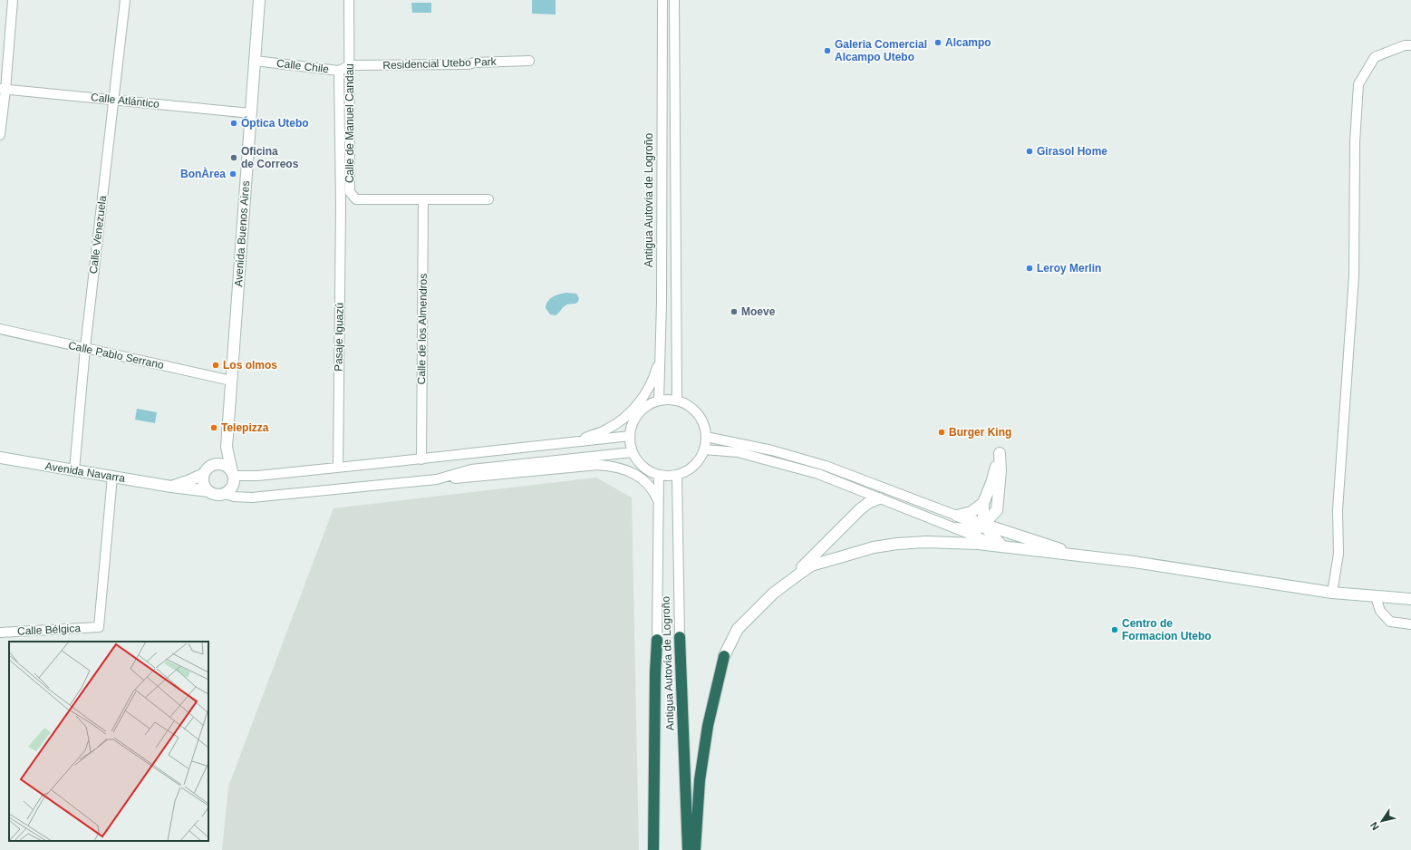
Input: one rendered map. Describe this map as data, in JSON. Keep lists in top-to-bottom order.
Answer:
{
  "streets": {
    "highway": ["Antigua Autovía de Logroño"],
    "street": [
      "Residencial Utebo Park",
      "Calle Chile",
      "Calle Atlántico",
      "Calle de Manuel Candau",
      "Avenida Buenos Aires",
      "Calle Venezuela",
      "Calle de los Almendros",
      "Pasaje Iguazú",
      "Calle Pablo Serrano",
      "Avenida Navarra",
      "Calle Bélgica"
    ]
  },
  "crossings": [
    ["Residencial Utebo Park", "Calle Chile"],
    ["Residencial Utebo Park", "Calle de Manuel Candau"],
    ["Calle Chile", "Calle de Manuel Candau"],
    ["Calle Chile", "Avenida Buenos Aires"],
    ["Calle Chile", "Pasaje Iguazú"],
    ["Calle Atlántico", "Avenida Buenos Aires"],
    ["Calle Atlántico", "Calle Venezuela"],
    ["Calle de Manuel Candau", "Calle de los Almendros"],
    ["Avenida Buenos Aires", "Calle Pablo Serrano"],
    ["Avenida Buenos Aires", "Avenida Navarra"],
    ["Calle Venezuela", "Calle Pablo Serrano"],
    ["Calle Venezuela", "Avenida Navarra"],
    ["Avenida Navarra", "Calle Bélgica"]
  ],
  "places": [
    "Alcampo",
    "Galeria Comercial Alcampo Utebo",
    "Óptica Utebo",
    "Girasol Home",
    "Oficina de Correos",
    "BonÀrea",
    "Leroy Merlin",
    "Moeve",
    "Los olmos",
    "Telepizza",
    "Burger King",
    "Centro de Formacion Utebo"
  ],
  "north": "bottom left"
}
